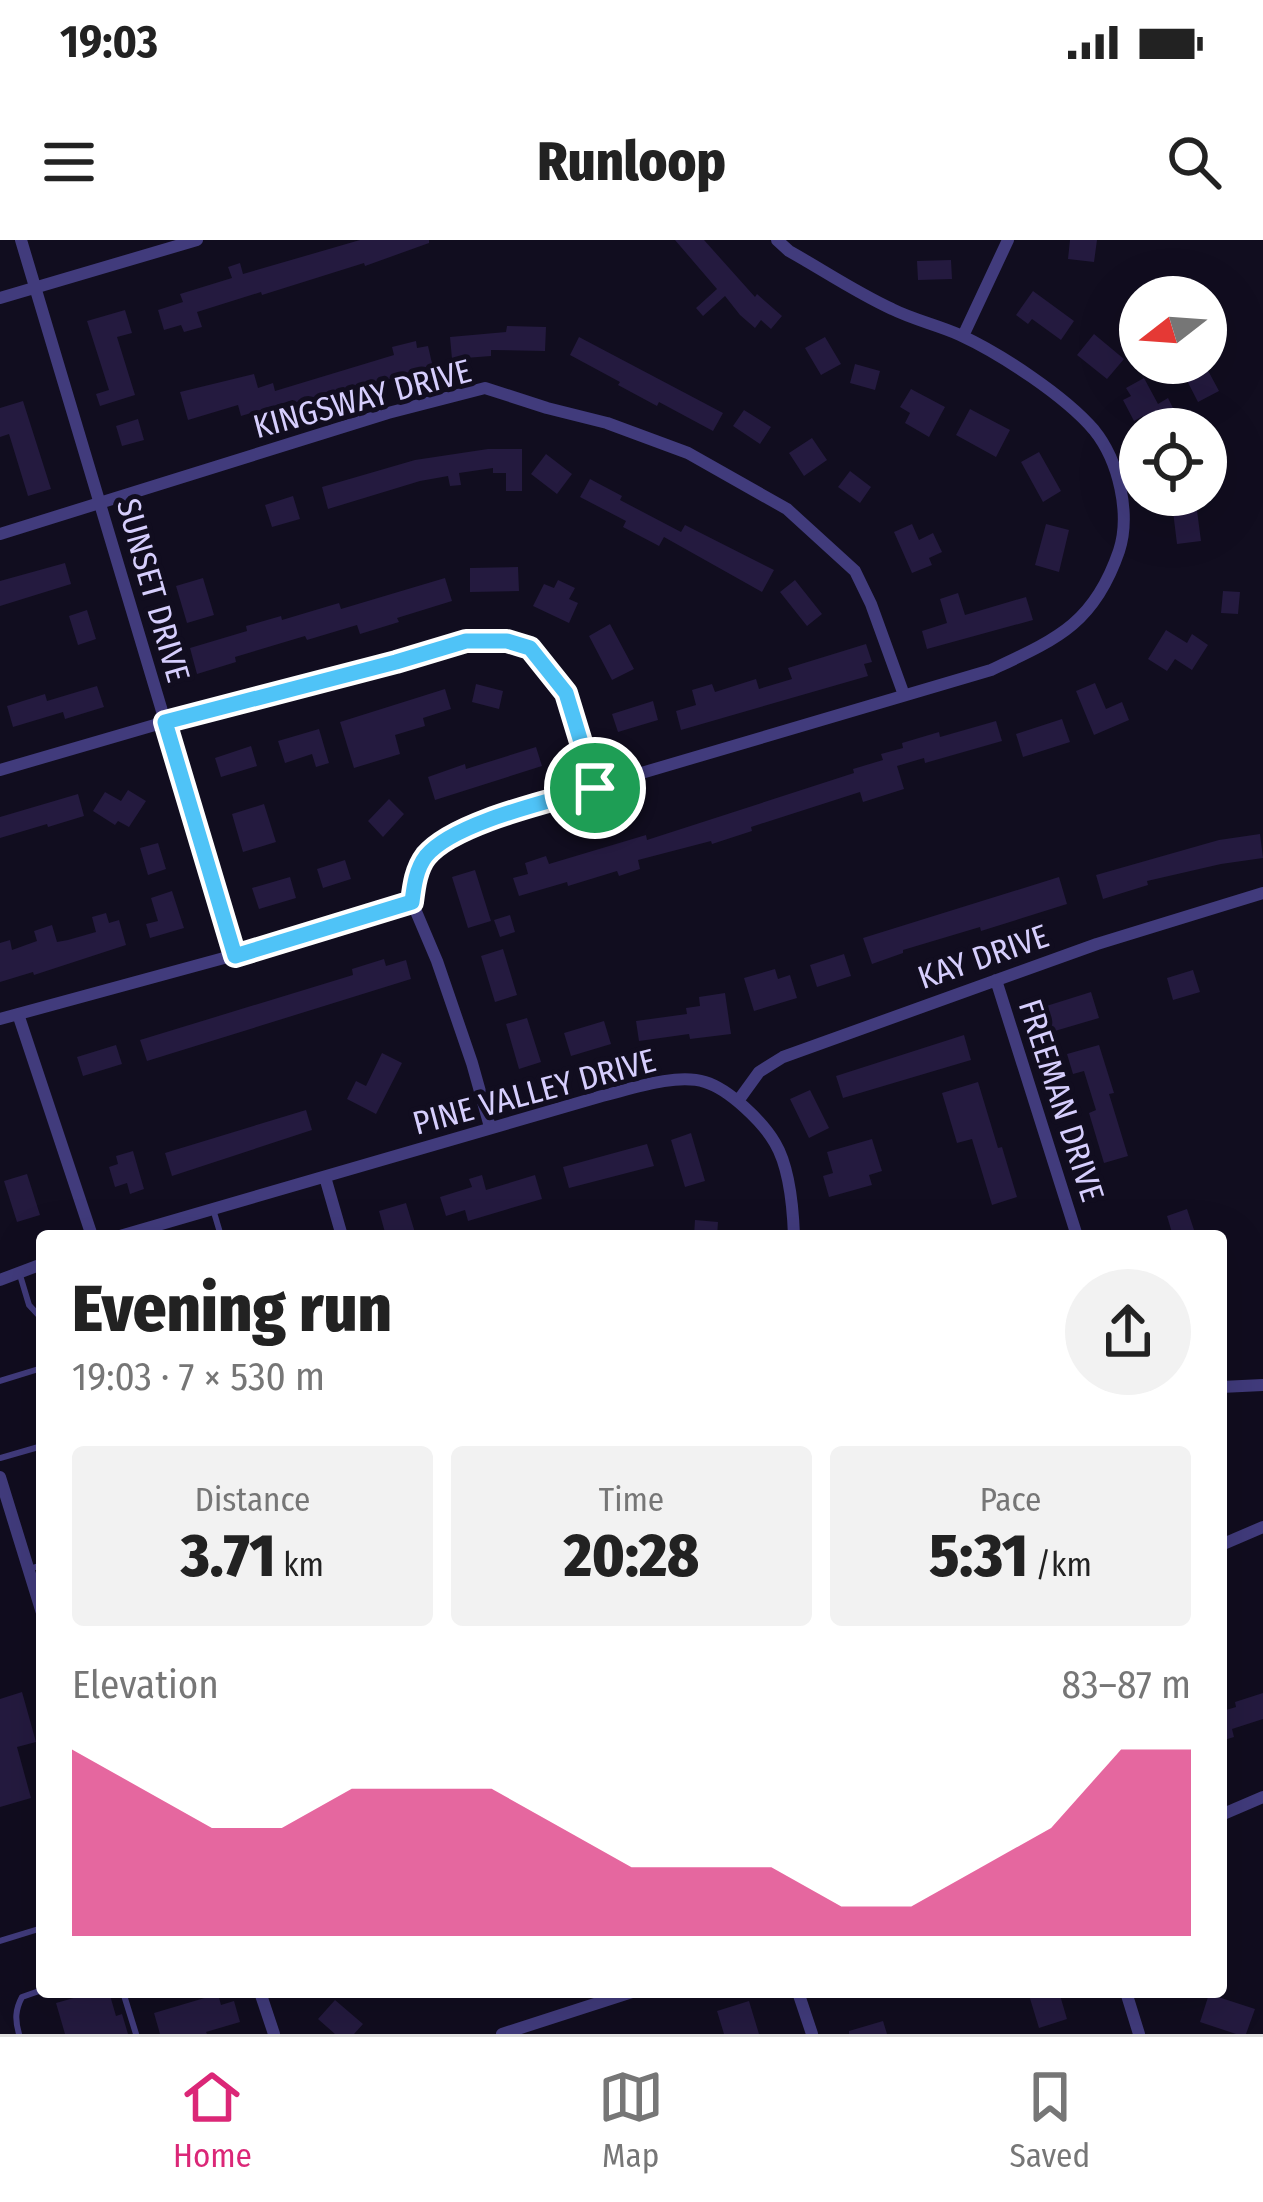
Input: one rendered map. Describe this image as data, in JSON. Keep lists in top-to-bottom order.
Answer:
{
  "streets": {
    "street": [
      "KINGSWAY DRIVE",
      "SUNSET DRIVE",
      "KAY DRIVE",
      "PINE VALLEY DRIVE",
      "FREEMAN DRIVE"
    ]
  },
  "crossings": [
    ["KINGSWAY DRIVE", "SUNSET DRIVE"],
    ["KAY DRIVE", "PINE VALLEY DRIVE"],
    ["KAY DRIVE", "FREEMAN DRIVE"]
  ],
  "north": "left",
  "page": {
    "status": "19:03",
    "header": "Runloop",
    "heading": ["Evening run", "19:03 · 7 × 530 m"],
    "stats": [
      ["Distance", "3.71 km"],
      ["Time", "20:28"],
      ["Pace", "5:31 /km"]
    ],
    "chart": ["Elevation", "83–87 m"],
    "tabs": ["Home", "Map", "Saved"]
  }
}
